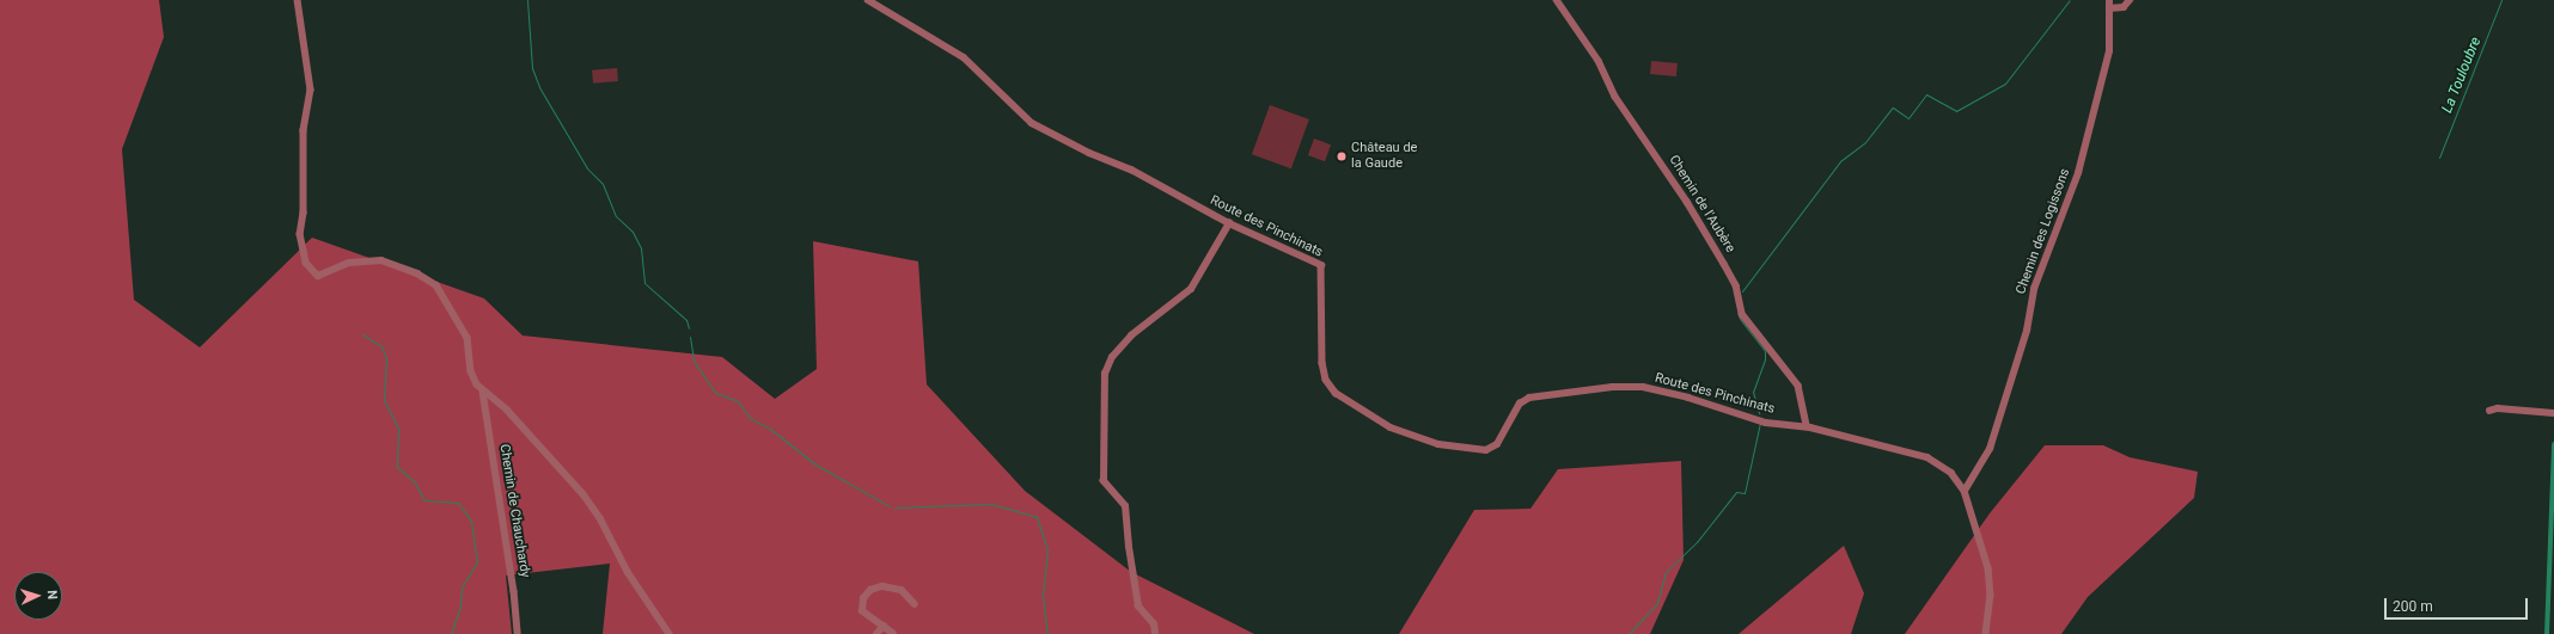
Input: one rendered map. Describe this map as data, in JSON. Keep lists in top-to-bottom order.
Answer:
{
  "streets": {
    "street": [
      "Chemin de l'Aubère",
      "Route des Pinchinats",
      "Chemin des Logissons",
      "Chemin de Chauchardy"
    ]
  },
  "crossings": [
    ["Chemin de l'Aubère", "Route des Pinchinats"],
    ["Route des Pinchinats", "Chemin des Logissons"]
  ],
  "water": ["La Touloubre"],
  "places": ["Château de la Gaude"],
  "scale_bar": "200 m",
  "north": "right"
}
